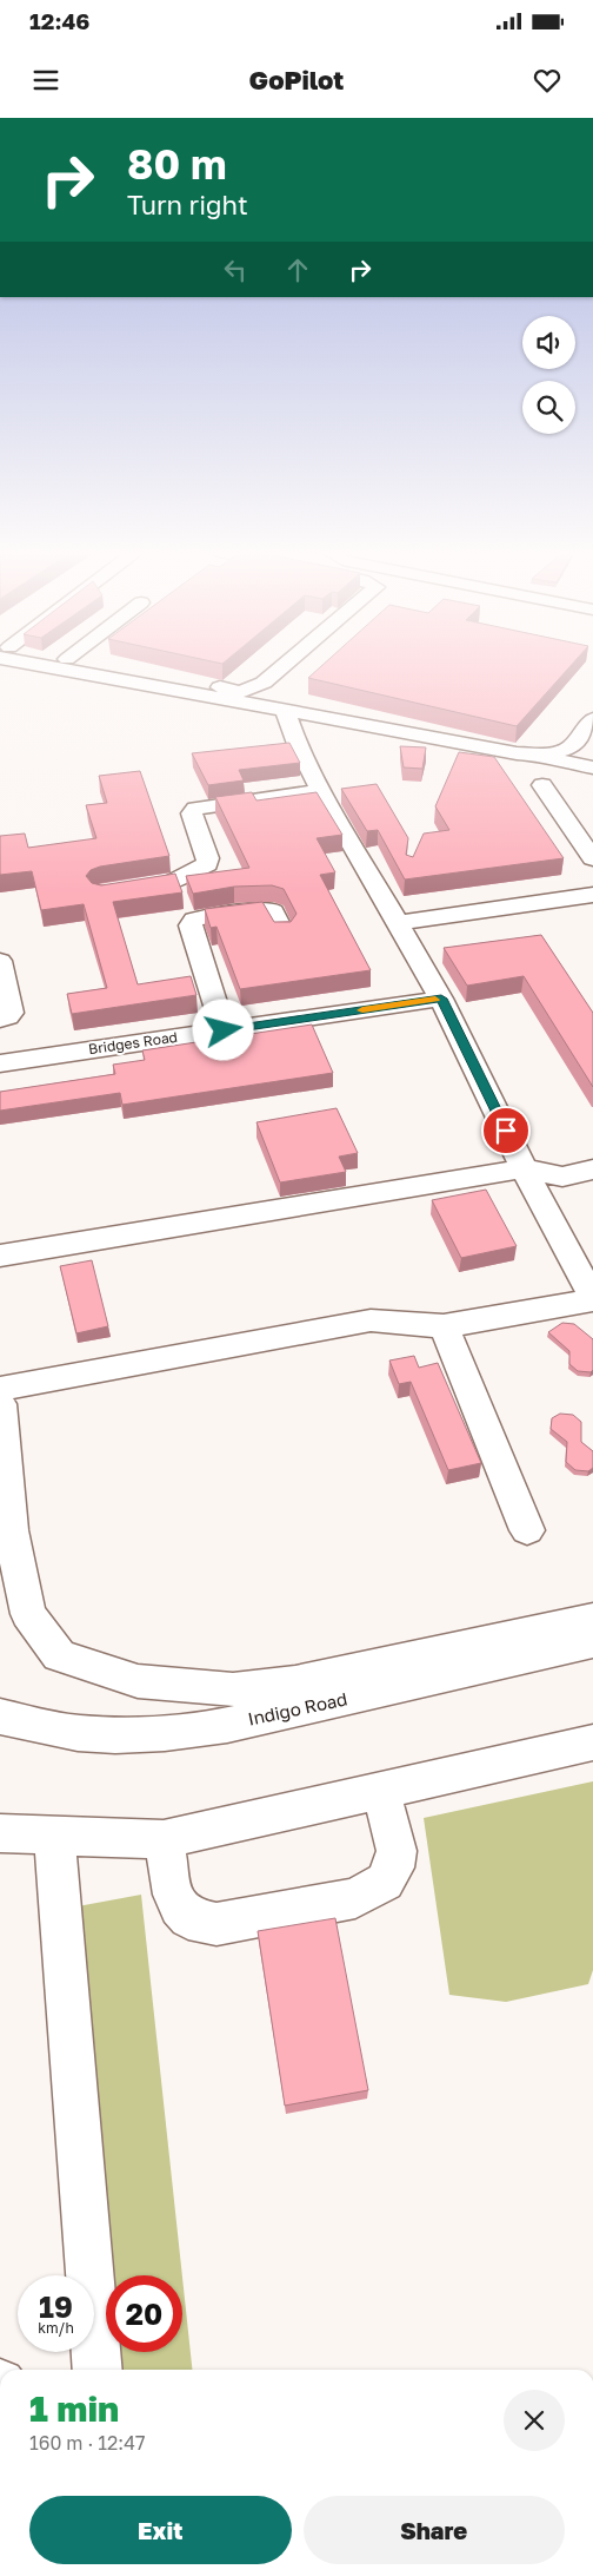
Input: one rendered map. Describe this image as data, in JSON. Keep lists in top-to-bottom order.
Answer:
{
  "streets": {
    "street": ["Bridges Road", "Indigo Road"]
  },
  "page": {
    "status": "12:46",
    "header": "GoPilot",
    "turn": ["80 m", "Turn right"],
    "speed": "19 km/h",
    "limit": "20",
    "heading": ["1 min", "160 m · 12:47"],
    "buttons": ["Exit", "Share"]
  }
}
